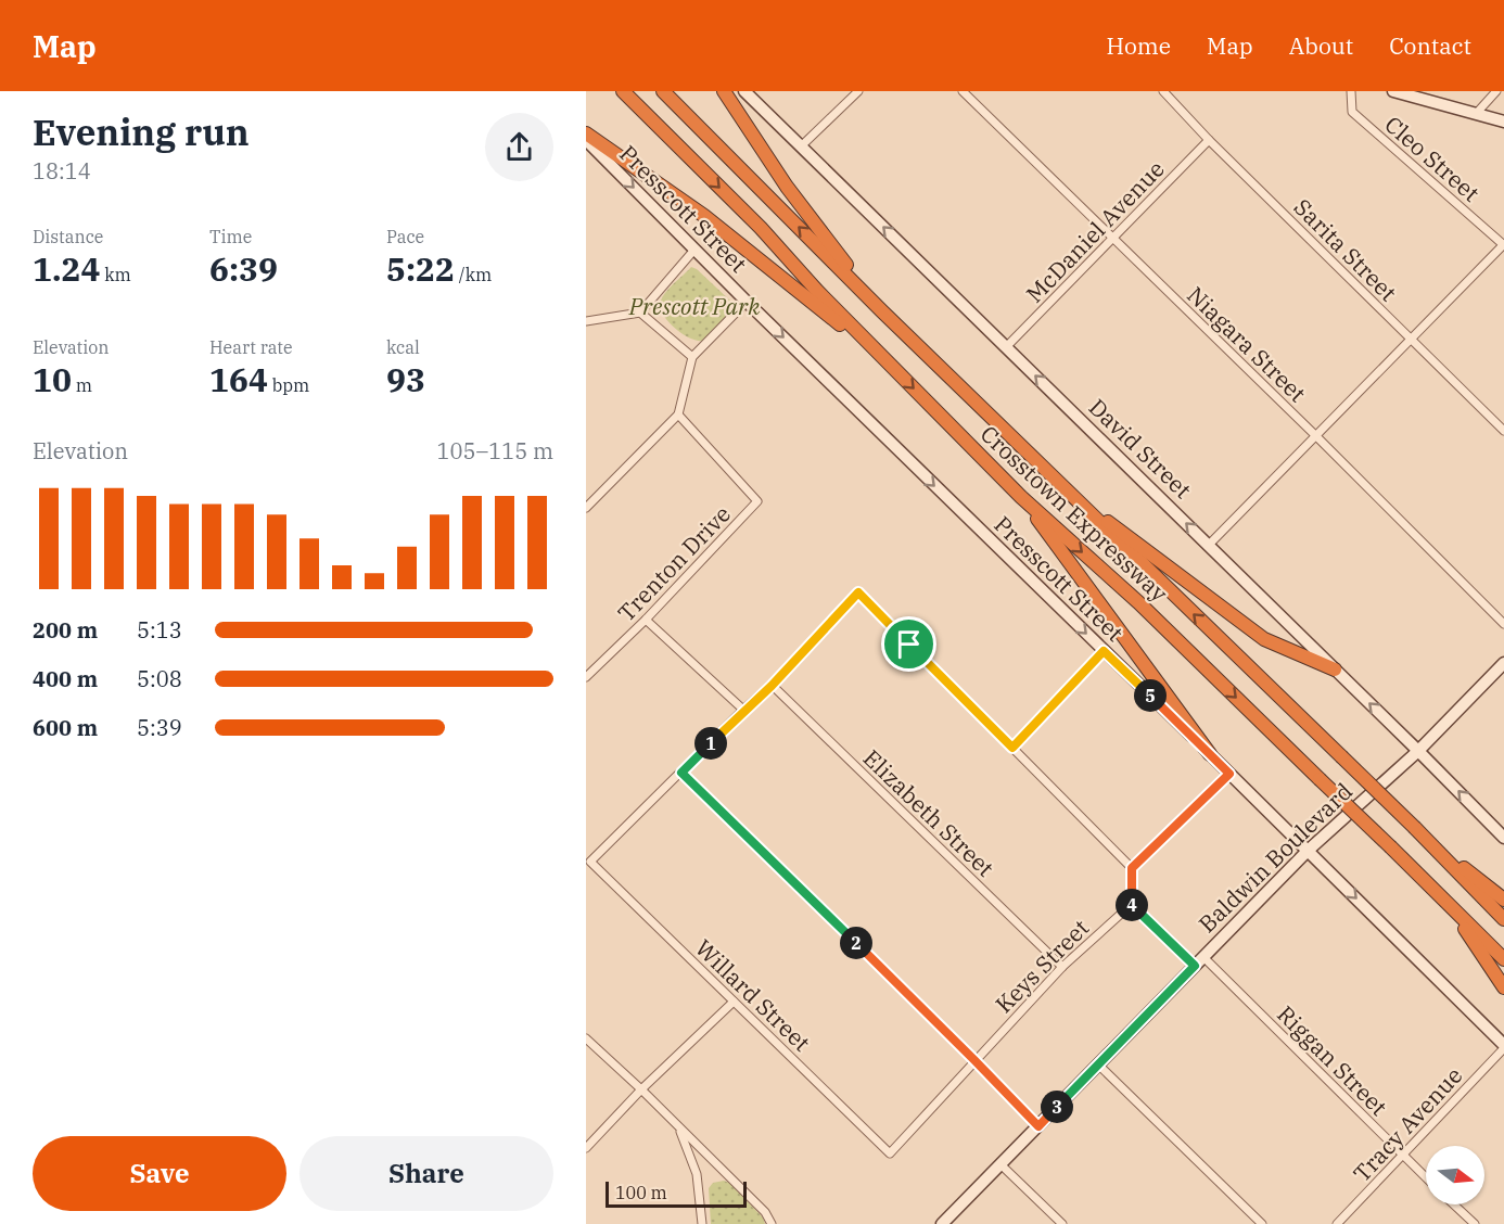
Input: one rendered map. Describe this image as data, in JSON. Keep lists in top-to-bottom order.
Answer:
{
  "streets": {
    "highway": ["Crosstown Expressway"],
    "main road": ["Presscott Street", "David Street", "Baldwin Boulevard"],
    "street": [
      "Cleo Street",
      "McDaniel Avenue",
      "Sarita Street",
      "Niagara Street",
      "Trenton Drive",
      "Elizabeth Street",
      "Keys Street",
      "Willard Street",
      "Riggan Street",
      "Tracy Avenue"
    ]
  },
  "crossings": [
    ["Presscott Street", "Baldwin Boulevard"],
    ["Presscott Street", "Tracy Avenue"],
    ["McDaniel Avenue", "Sarita Street"],
    ["McDaniel Avenue", "Niagara Street"],
    ["McDaniel Avenue", "David Street"],
    ["David Street", "Baldwin Boulevard"],
    ["Elizabeth Street", "Keys Street"],
    ["Baldwin Boulevard", "Riggan Street"],
    ["Keys Street", "Willard Street"],
    ["Keys Street", "Riggan Street"],
    ["Riggan Street", "Tracy Avenue"]
  ],
  "one_way": ["Presscott Street", "David Street"],
  "parks": ["Prescott Park"],
  "scale_bar": "100 m",
  "north": "right",
  "page": {
    "header": "Map",
    "nav": [
      "Home",
      "Map",
      "About",
      "Contact"
    ],
    "heading": ["Evening run", "18:14"],
    "stats": [
      ["Distance", "1.24 km"],
      ["Time", "6:39"],
      ["Pace", "5:22 /km"],
      ["Elevation", "10 m"],
      ["Heart rate", "164 bpm"],
      ["kcal", "93"]
    ],
    "chart": ["Elevation", "105–115 m"],
    "list": [
      {
        "name": "200 m",
        "note": "5:13"
      },
      {
        "name": "400 m",
        "note": "5:08"
      },
      {
        "name": "600 m",
        "note": "5:39"
      }
    ],
    "pins": [
      "5",
      "1",
      "4",
      "2",
      "3"
    ],
    "buttons": ["Save", "Share"],
    "scale": "100 m"
  }
}
